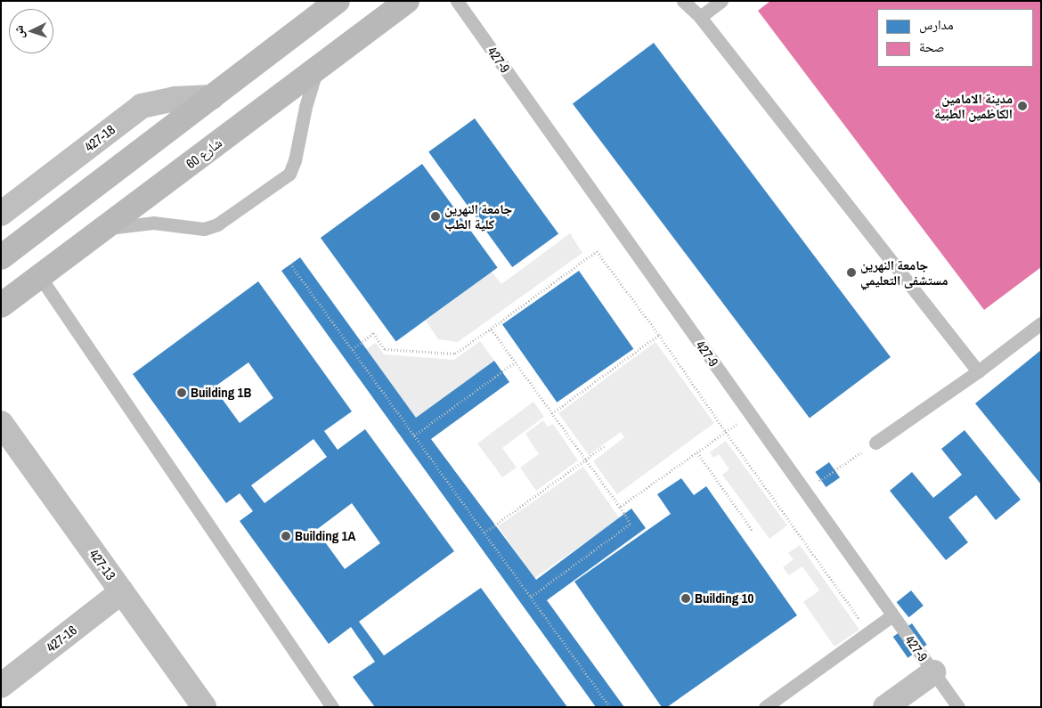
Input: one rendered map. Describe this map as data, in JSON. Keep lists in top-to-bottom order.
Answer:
{
  "streets": {
    "street": [
      "427-18",
      "شارع 60",
      "427-13",
      "427-16"
    ],
    "lane": ["427-9"]
  },
  "crossings": [
    ["427-13", "427-16"]
  ],
  "places": [
    "مدينة الامامين الكاظمين الطبية",
    "جامعة النهرين كلية الطب",
    "جامعة النهرين مستشفى التعليمي",
    "Building 1B",
    "Building 1A",
    "Building 10"
  ],
  "legend": ["مدارس", "صحة"],
  "north": "left"
}
